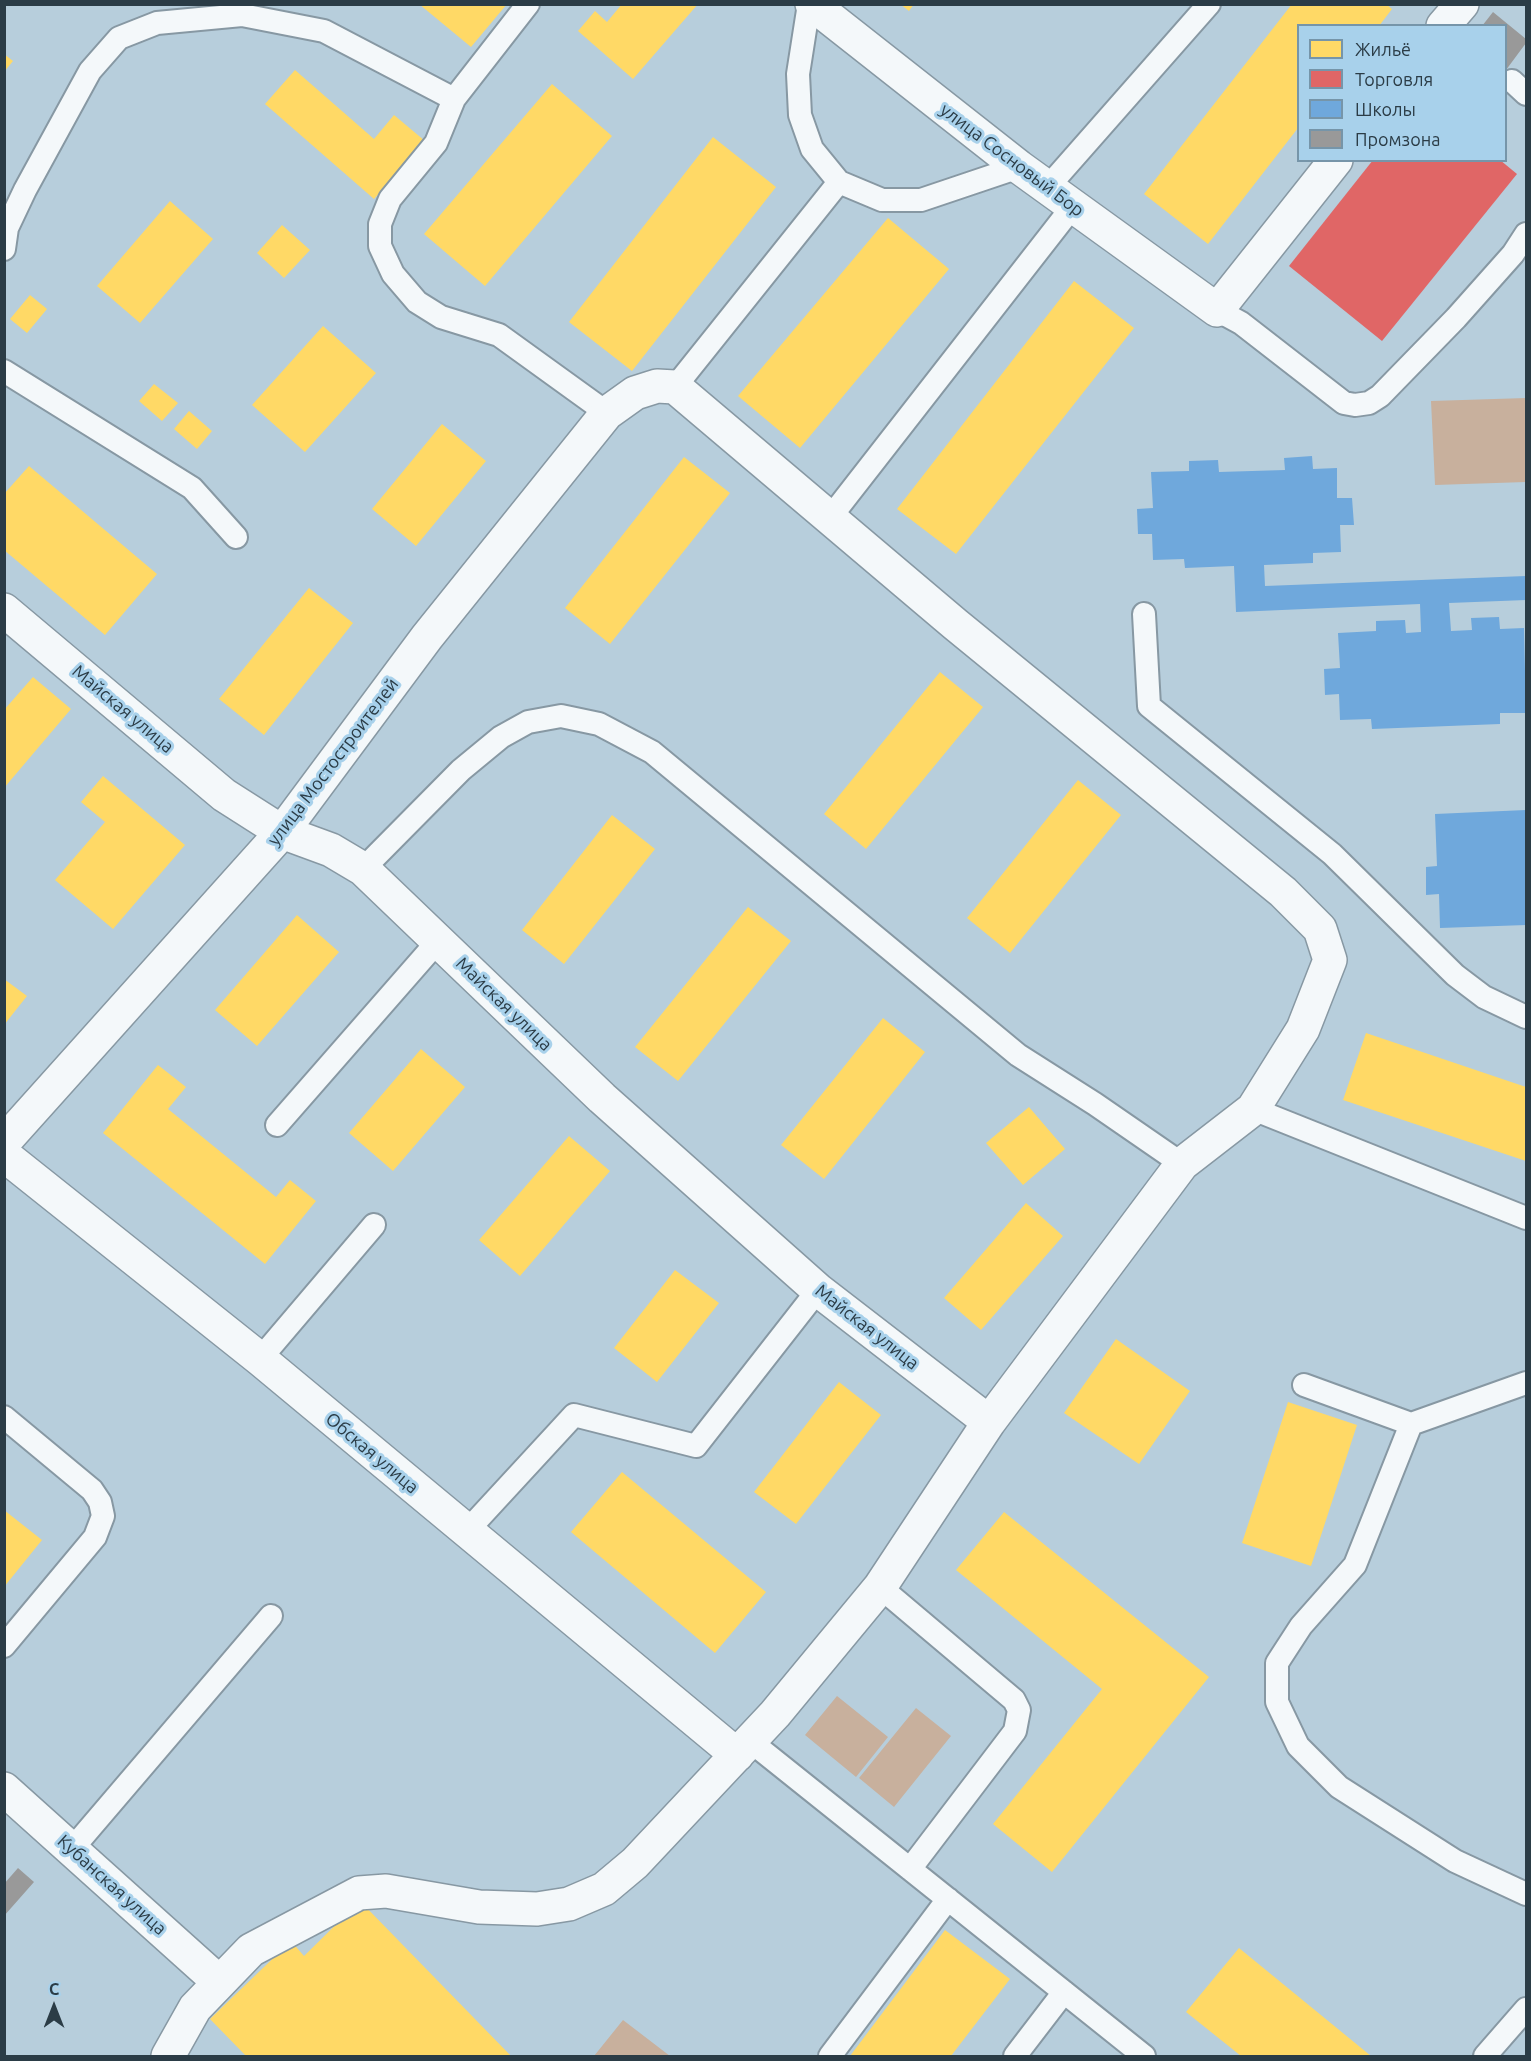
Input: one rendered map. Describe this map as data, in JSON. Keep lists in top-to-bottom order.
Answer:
{
  "streets": {
    "street": [
      "улица Сосновый Бор",
      "Майская улица",
      "улица Мостостроителей",
      "Обская улица",
      "Кубанская улица"
    ]
  },
  "crossings": [
    ["Майская улица", "улица Мостостроителей"]
  ],
  "legend": [
    "Жильё",
    "Торговля",
    "Школы",
    "Промзона"
  ],
  "north": "top"
}
